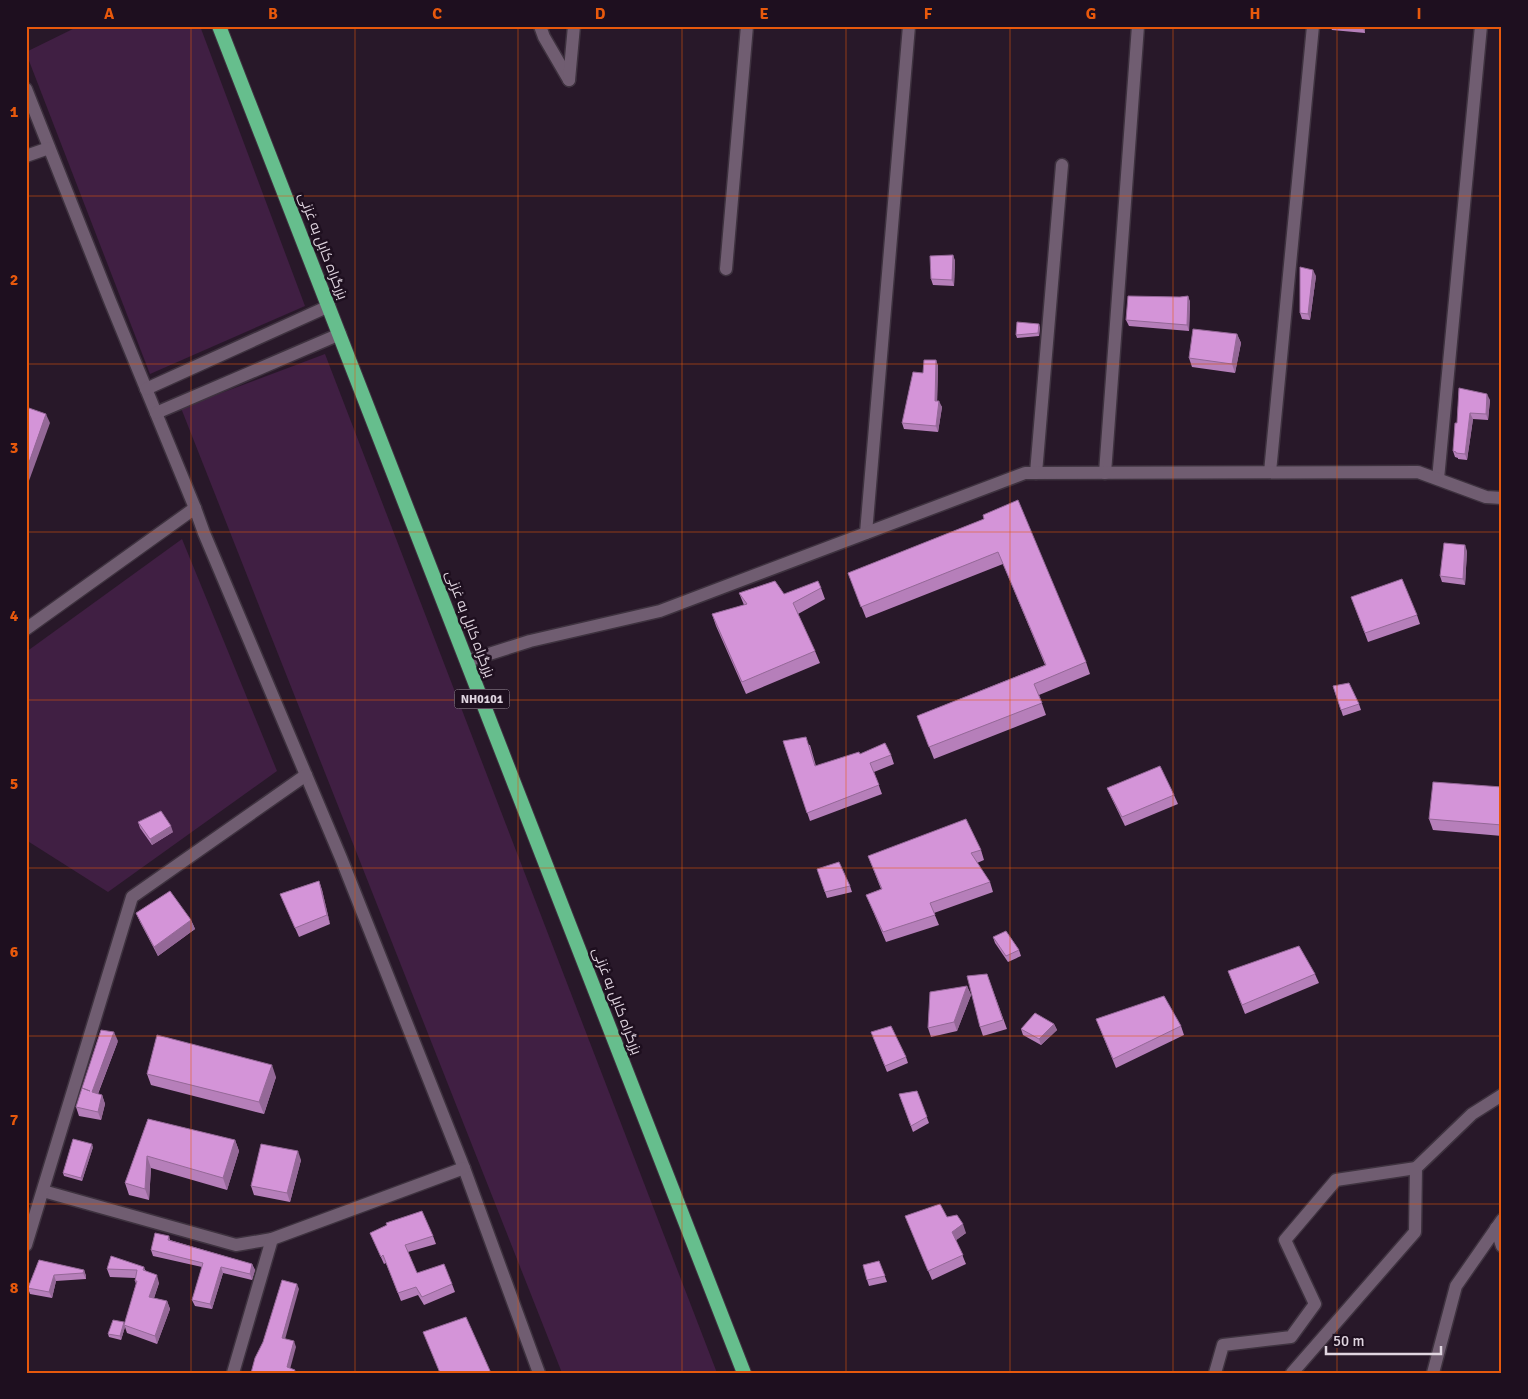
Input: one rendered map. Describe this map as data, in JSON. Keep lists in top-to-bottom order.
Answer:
{
  "streets": {
    "highway": ["بزرگراه کابل به غزنی", "NH0101"]
  },
  "scale_bar": "50 m",
  "grid": {
    "columns": [
      "A",
      "B",
      "C",
      "D",
      "E",
      "F",
      "G",
      "H",
      "I"
    ],
    "rows": [
      "1",
      "2",
      "3",
      "4",
      "5",
      "6",
      "7",
      "8"
    ]
  }
}
